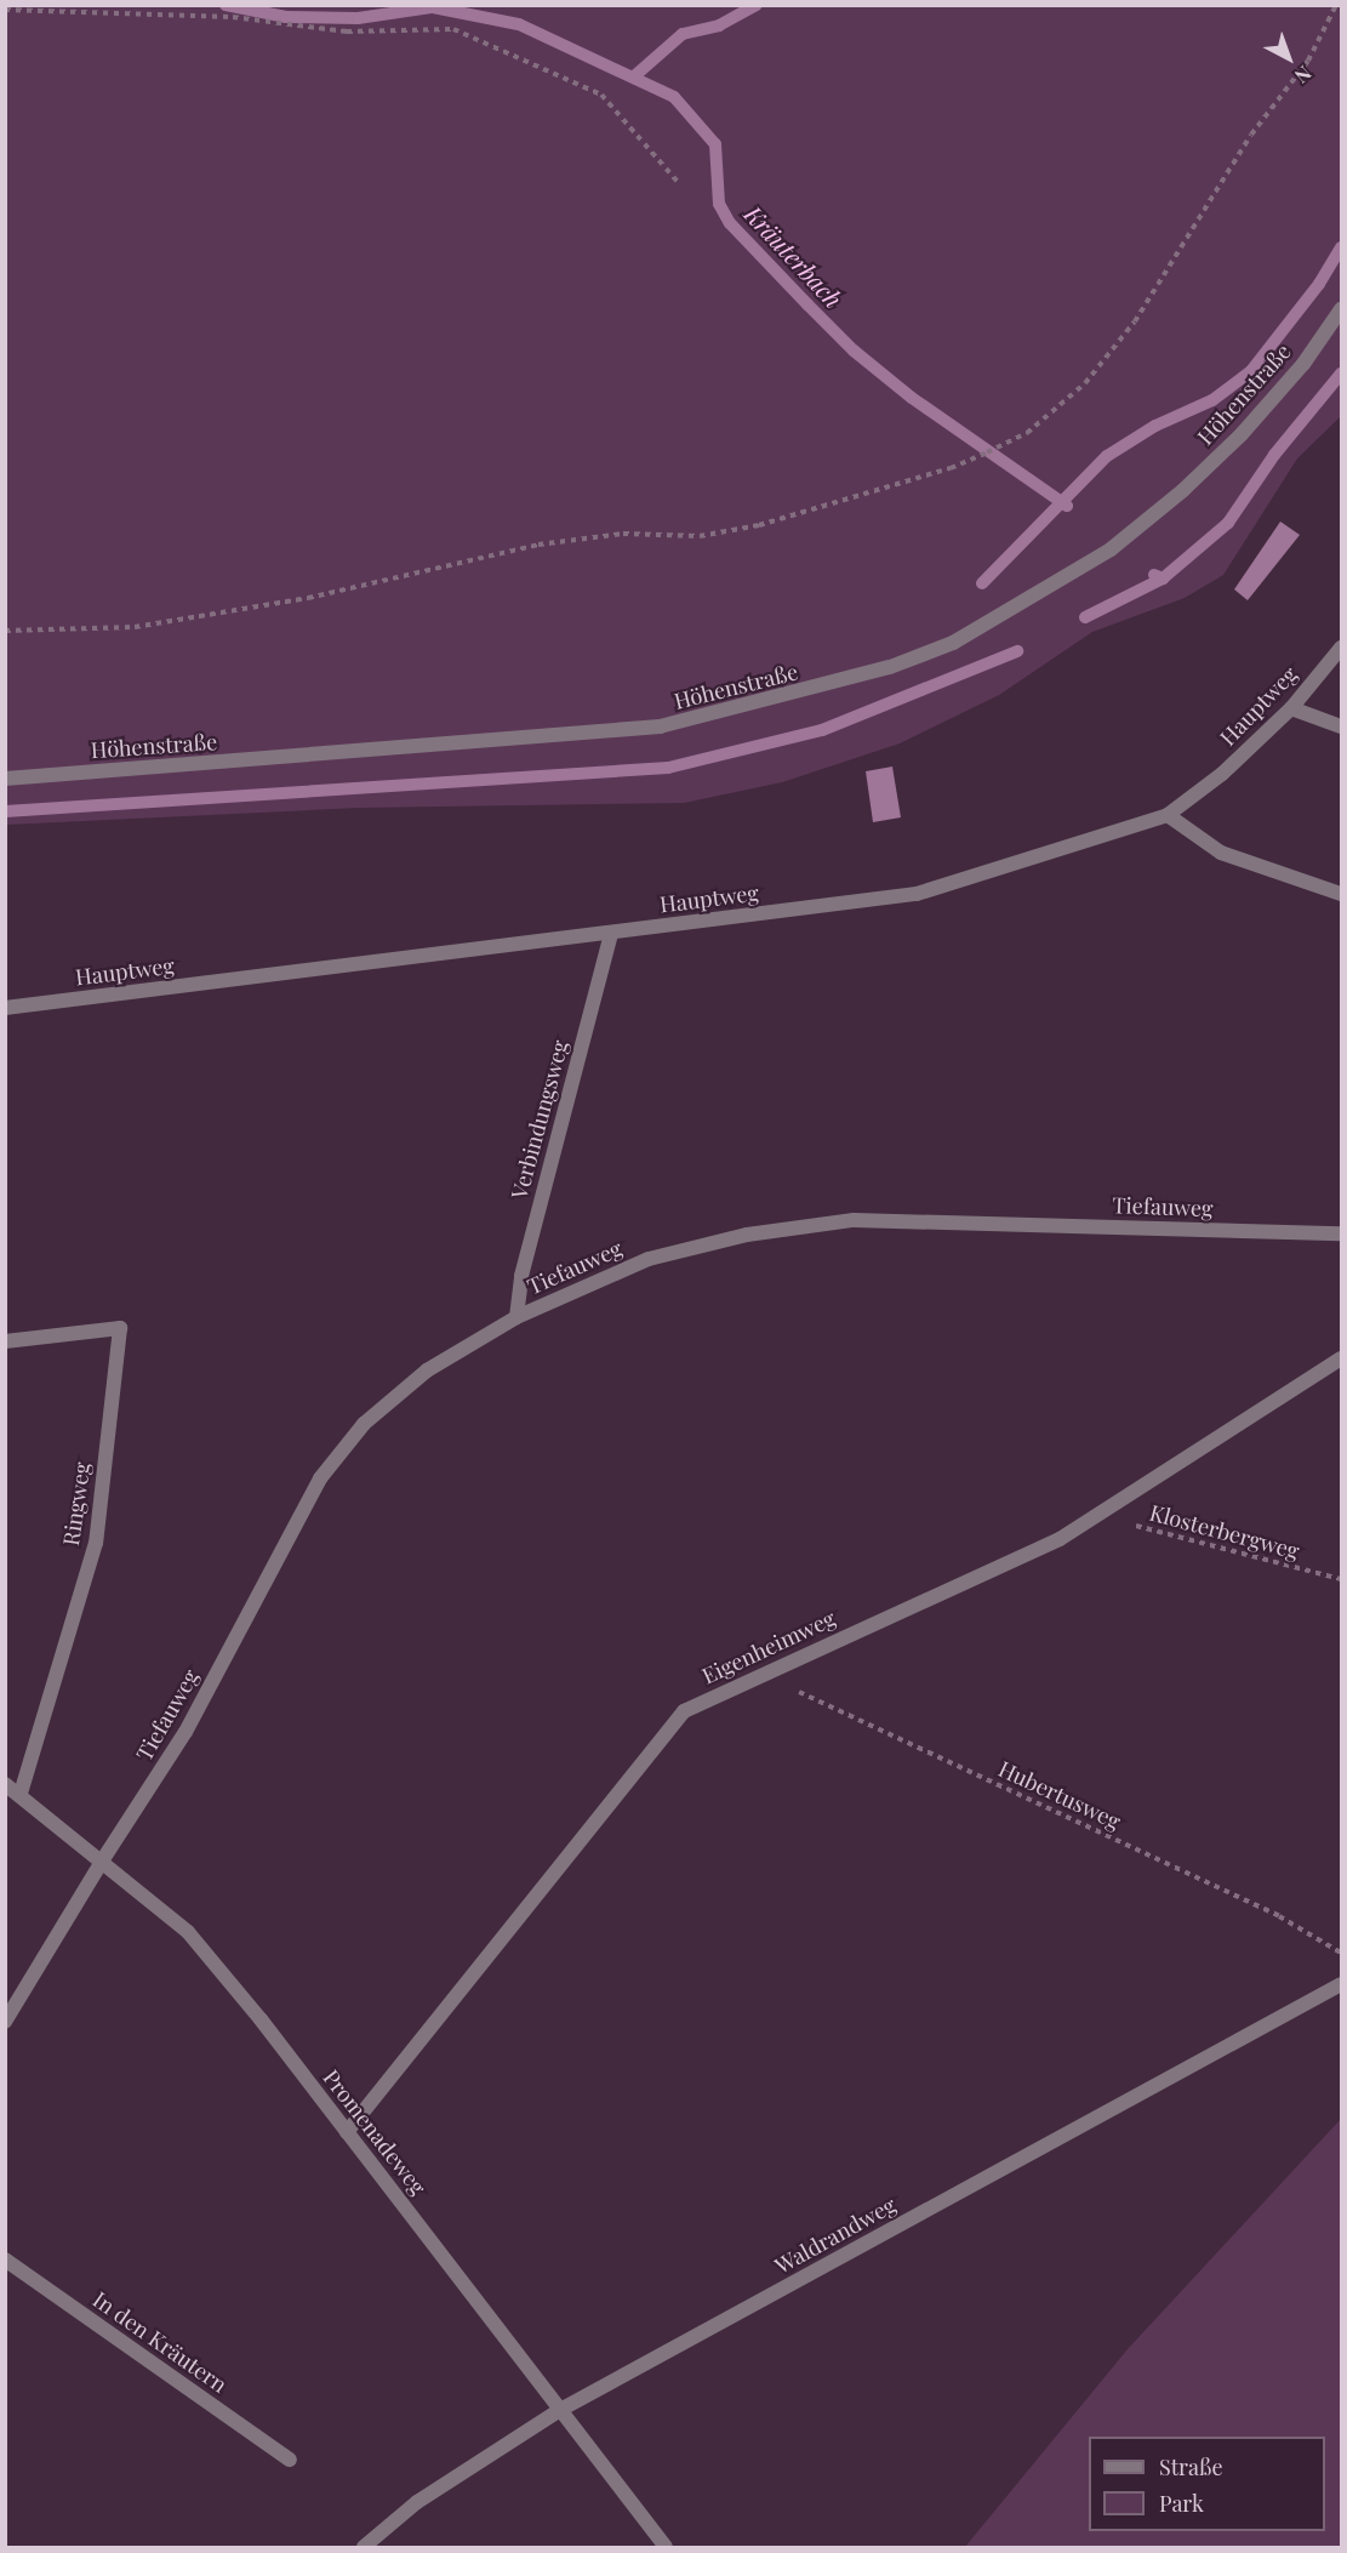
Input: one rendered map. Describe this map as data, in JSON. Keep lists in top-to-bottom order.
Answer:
{
  "streets": {
    "street": [
      "Höhenstraße",
      "Hauptweg",
      "Verbindungsweg",
      "Tiefauweg",
      "Ringweg",
      "Eigenheimweg",
      "Promenadeweg",
      "Waldrandweg",
      "In den Kräutern"
    ],
    "path": ["Klosterbergweg", "Hubertusweg"]
  },
  "crossings": [
    ["Hauptweg", "Verbindungsweg"],
    ["Verbindungsweg", "Tiefauweg"],
    ["Tiefauweg", "Promenadeweg"],
    ["Ringweg", "Promenadeweg"],
    ["Klosterbergweg", "Eigenheimweg"],
    ["Eigenheimweg", "Hubertusweg"],
    ["Eigenheimweg", "Promenadeweg"],
    ["Promenadeweg", "Waldrandweg"]
  ],
  "water": ["Kräuterbach"],
  "legend": ["Straße", "Park"],
  "north": "bottom right"
}
